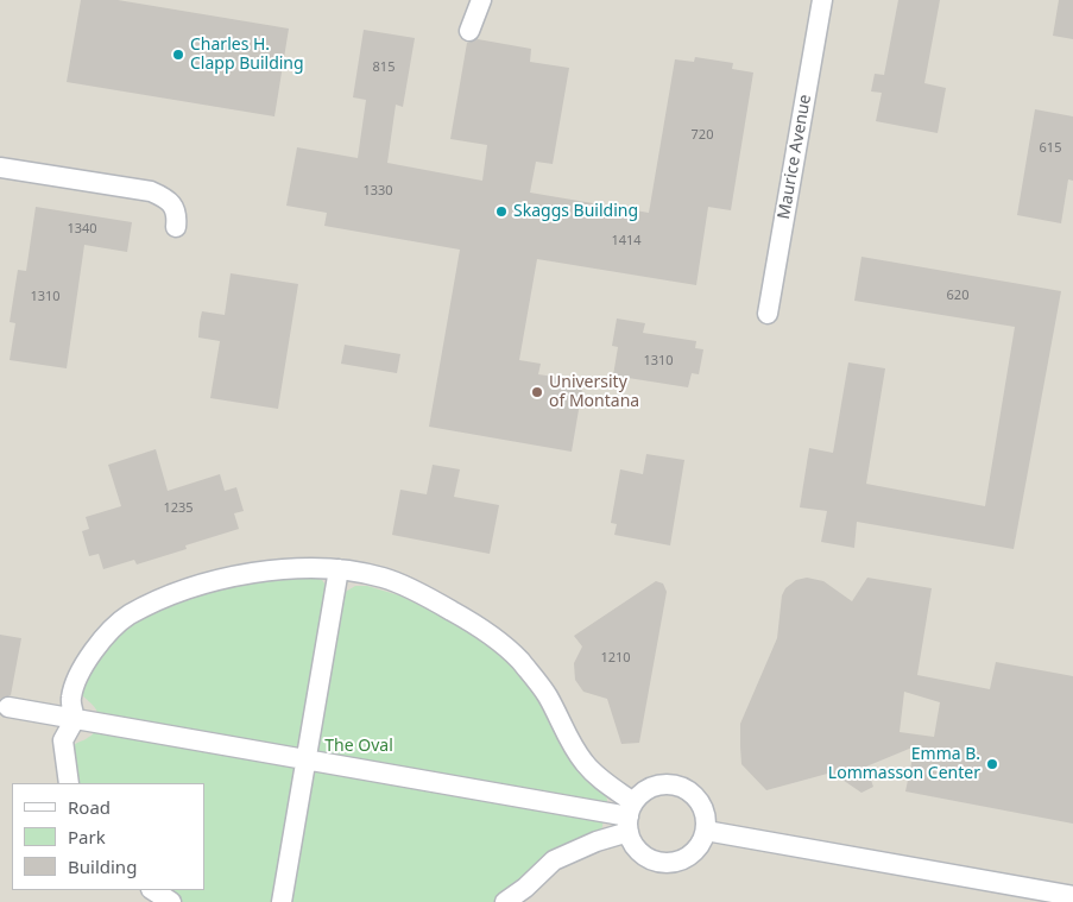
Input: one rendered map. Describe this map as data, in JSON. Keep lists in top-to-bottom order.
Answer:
{
  "streets": {
    "street": ["Maurice Avenue"]
  },
  "parks": ["The Oval"],
  "places": [
    "Charles H. Clapp Building",
    "Skaggs Building",
    "University of Montana",
    "Emma B. Lommasson Center"
  ],
  "house_numbers": [
    "815",
    "720",
    "615",
    "1330",
    "1340",
    "1414",
    "620",
    "1310",
    "1310",
    "1235",
    "1210"
  ],
  "legend": ["Road", "Park", "Building"]
}
